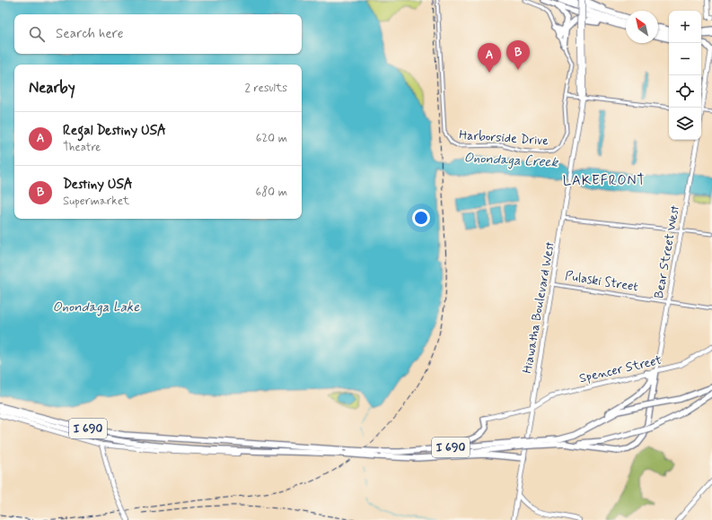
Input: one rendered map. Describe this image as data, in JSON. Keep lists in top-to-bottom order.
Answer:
{
  "streets": {
    "highway": ["I 690"],
    "main road": ["Bear Street West", "Hiawatha Boulevard West", "Spencer Street"],
    "street": ["Harborside Drive", "Pulaski Street"]
  },
  "crossings": [
    ["Bear Street West", "Pulaski Street"],
    ["Bear Street West", "Spencer Street"],
    ["Pulaski Street", "Hiawatha Boulevard West"],
    ["Hiawatha Boulevard West", "Spencer Street"]
  ],
  "districts": ["LAKEFRONT"],
  "water": ["Onondaga Creek", "Onondaga Lake"],
  "north": "top left",
  "page": {
    "map_buttons": ["+", "−"],
    "search": "Search here",
    "pins": ["B", "A"],
    "heading": ["Nearby", "2 results"],
    "list": [
      {
        "mark": "A",
        "name": "Regal Destiny USA",
        "note": "Theatre",
        "value": "620 m"
      },
      {
        "mark": "B",
        "name": "Destiny USA",
        "note": "Supermarket",
        "value": "680 m"
      }
    ]
  }
}
